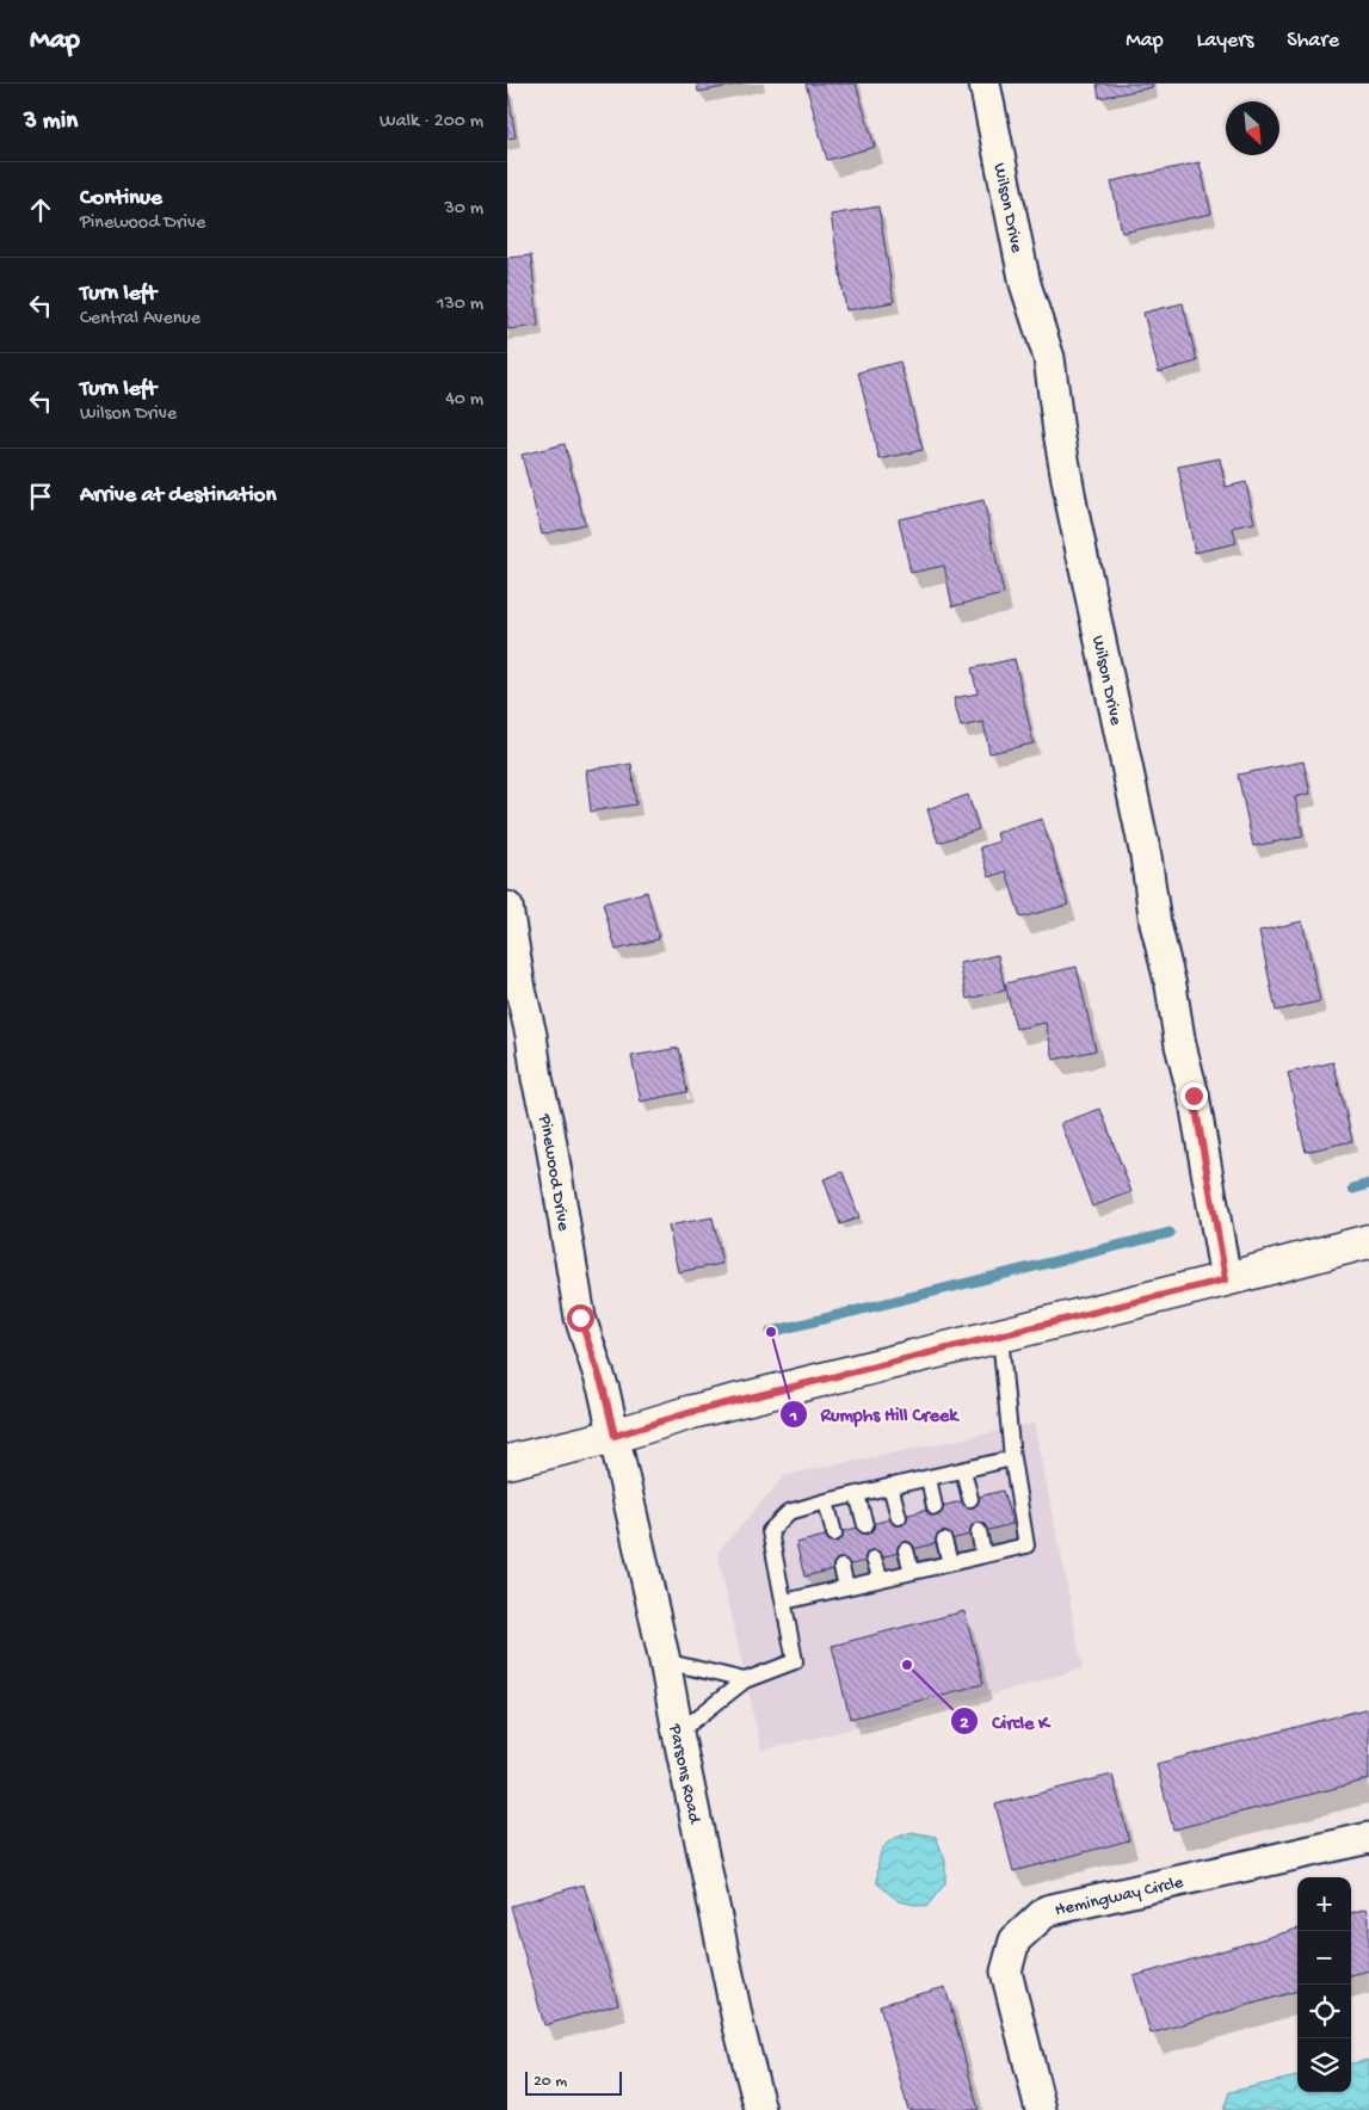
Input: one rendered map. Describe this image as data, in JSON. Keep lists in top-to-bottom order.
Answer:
{
  "streets": {
    "street": [
      "Wilson Drive",
      "Pinewood Drive",
      "Parsons Road",
      "Hemingway Circle"
    ]
  },
  "crossings": [
    ["Pinewood Drive", "Parsons Road"]
  ],
  "places": ["Rumphs Hill Creek", "Circle K"],
  "scale_bar": "20 m",
  "north": "bottom right",
  "page": {
    "header": "Map",
    "nav": ["Map", "Layers", "Share"],
    "heading": ["3 min", "Walk · 200 m"],
    "list": [
      ["Continue", "Pinewood Drive", "30 m"],
      ["Turn left", "Central Avenue", "130 m"],
      ["Turn left", "Wilson Drive", "40 m"],
      "Arrive at destination"
    ],
    "map_buttons": ["+", "−"],
    "scale": "20 m"
  }
}
